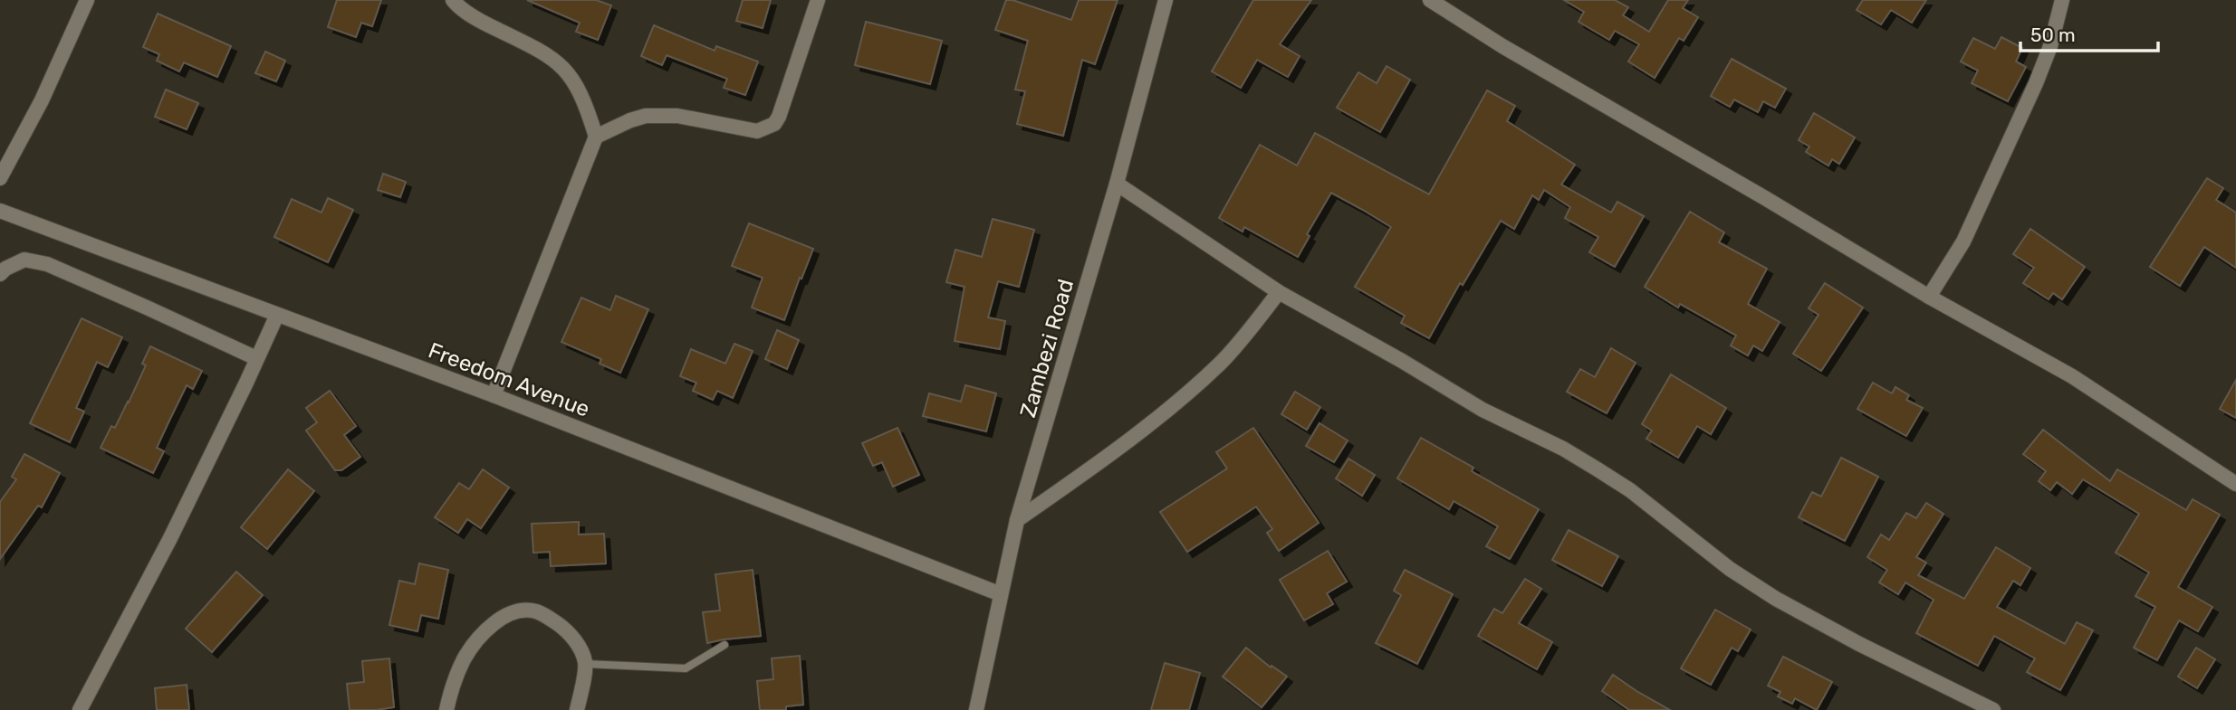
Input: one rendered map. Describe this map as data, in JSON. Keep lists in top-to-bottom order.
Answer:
{
  "streets": {
    "street": ["Zambezi Road", "Freedom Avenue"]
  },
  "crossings": [
    ["Zambezi Road", "Freedom Avenue"]
  ],
  "scale_bar": "50 m"
}
